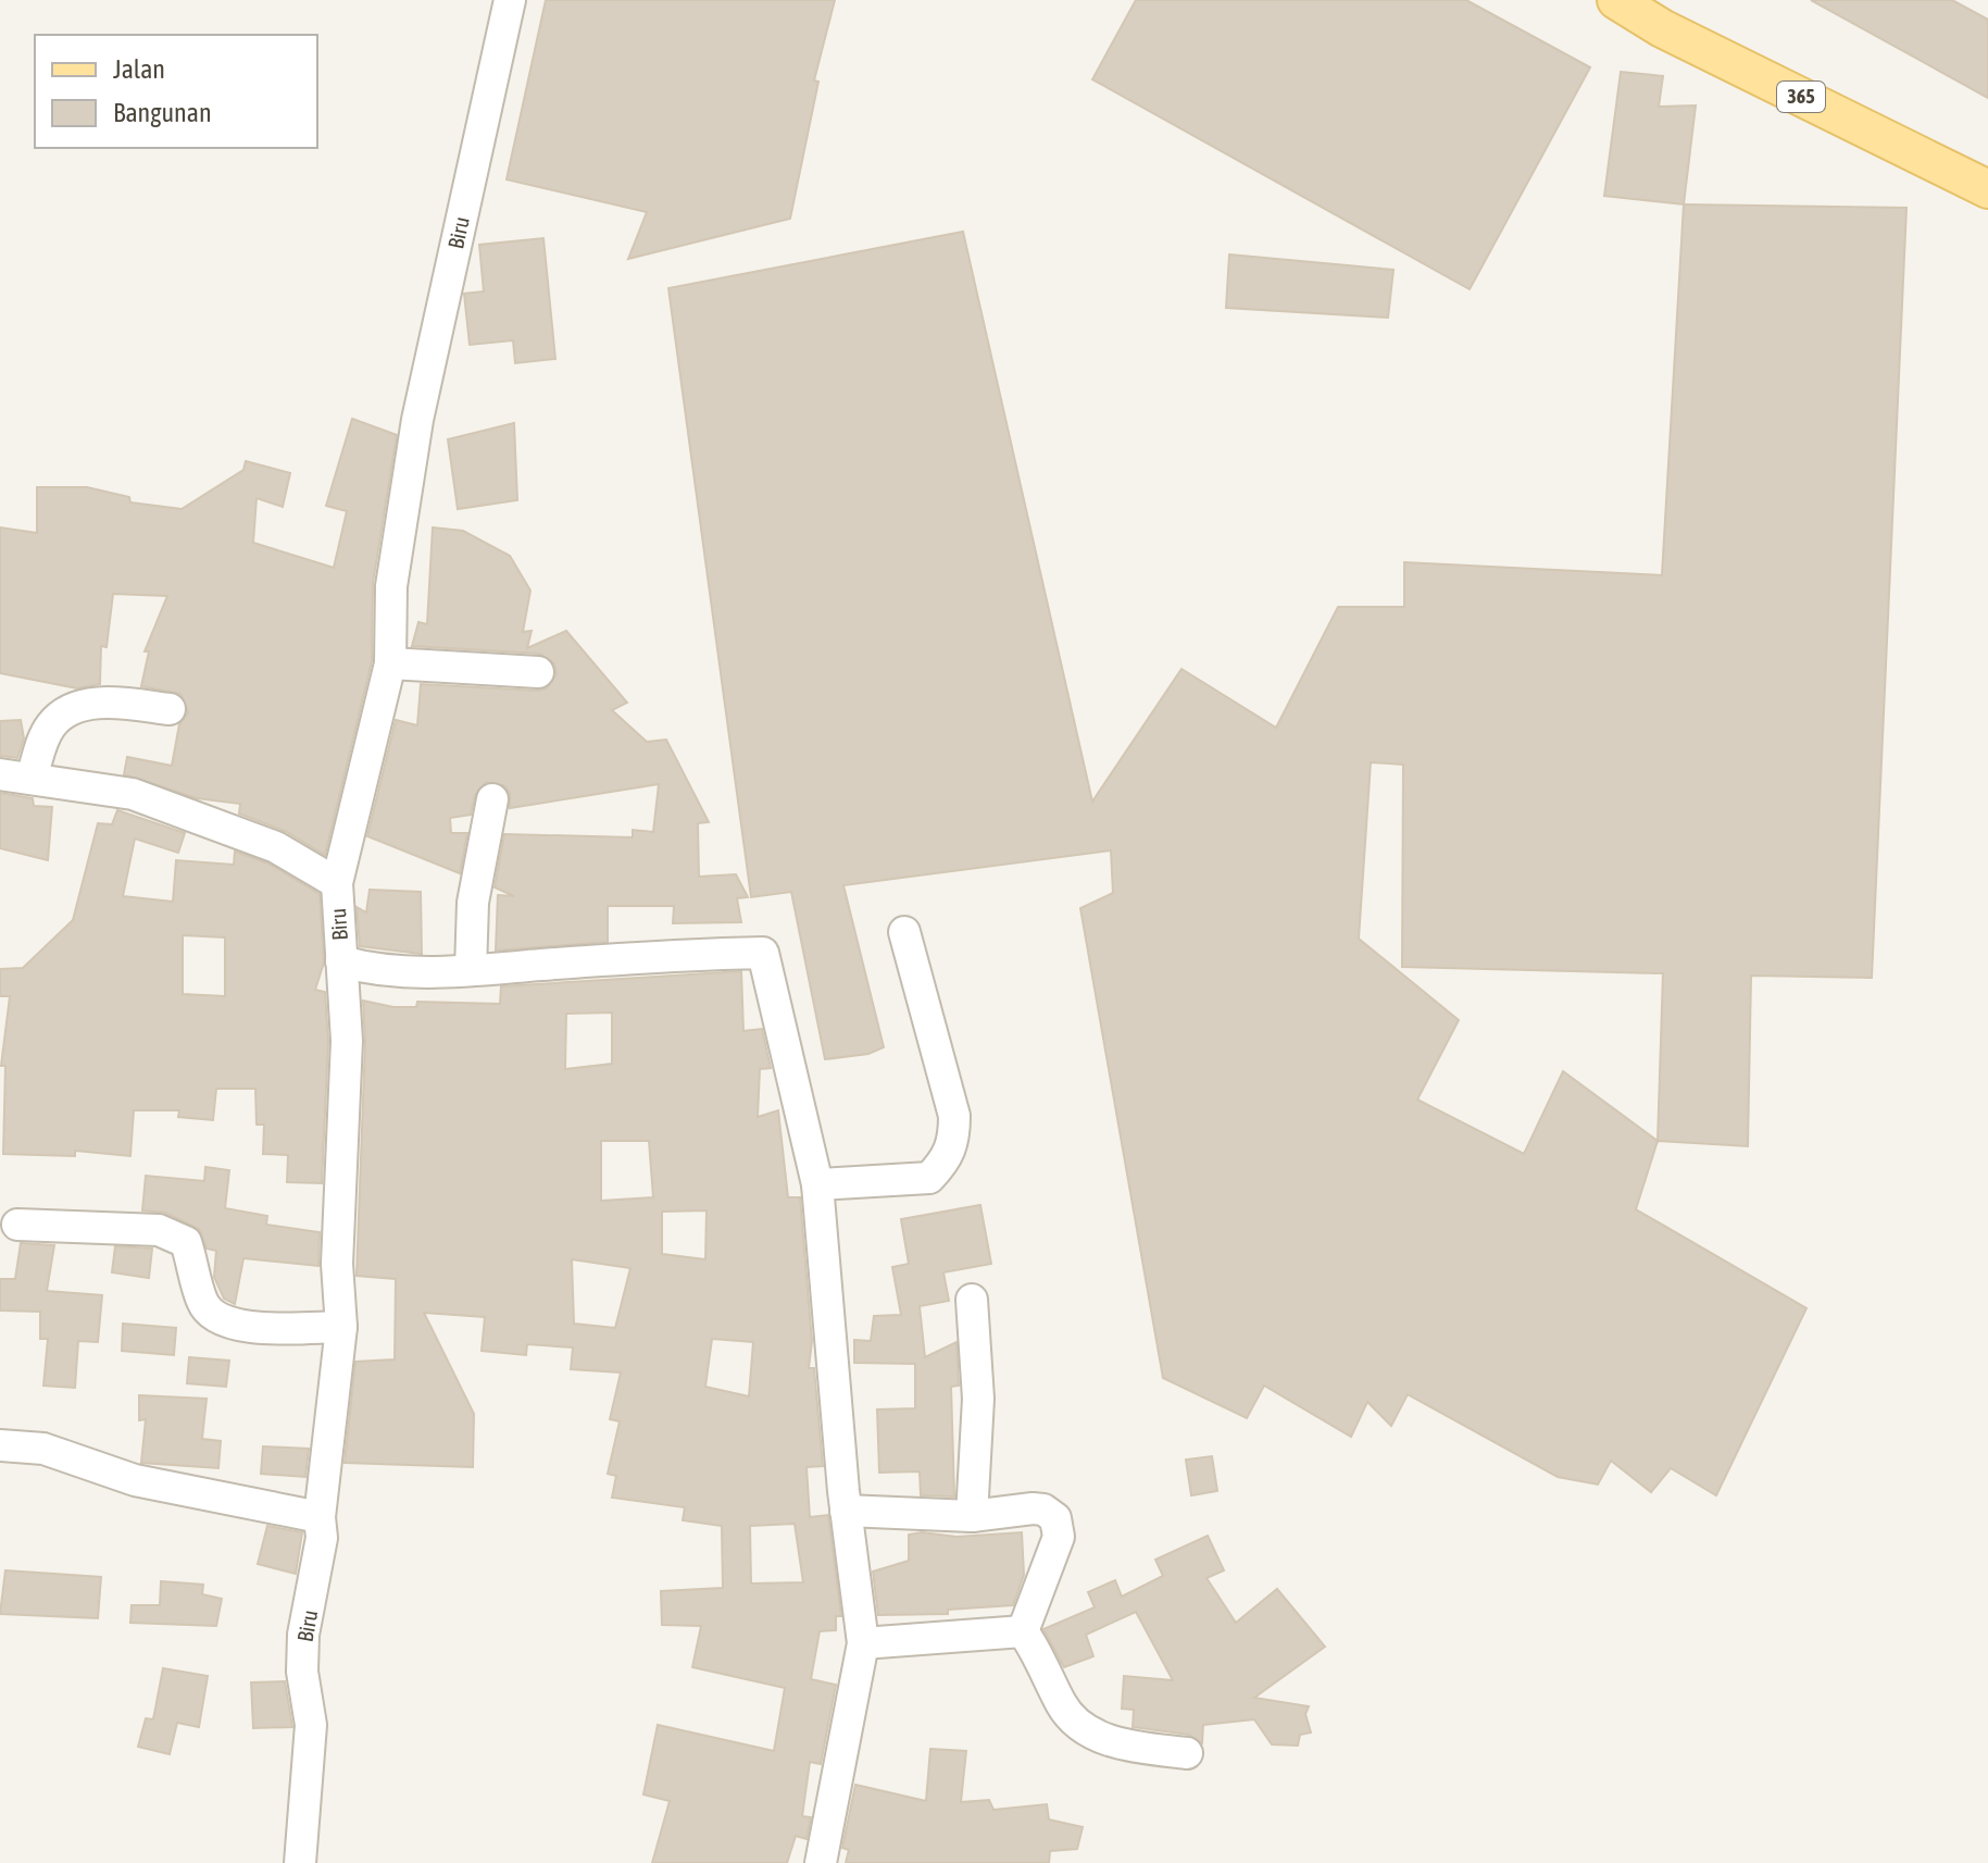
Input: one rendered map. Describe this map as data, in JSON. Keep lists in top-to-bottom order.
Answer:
{
  "streets": {
    "main road": ["365"],
    "street": ["Biru"]
  },
  "legend": ["Jalan", "Bangunan"]
}
